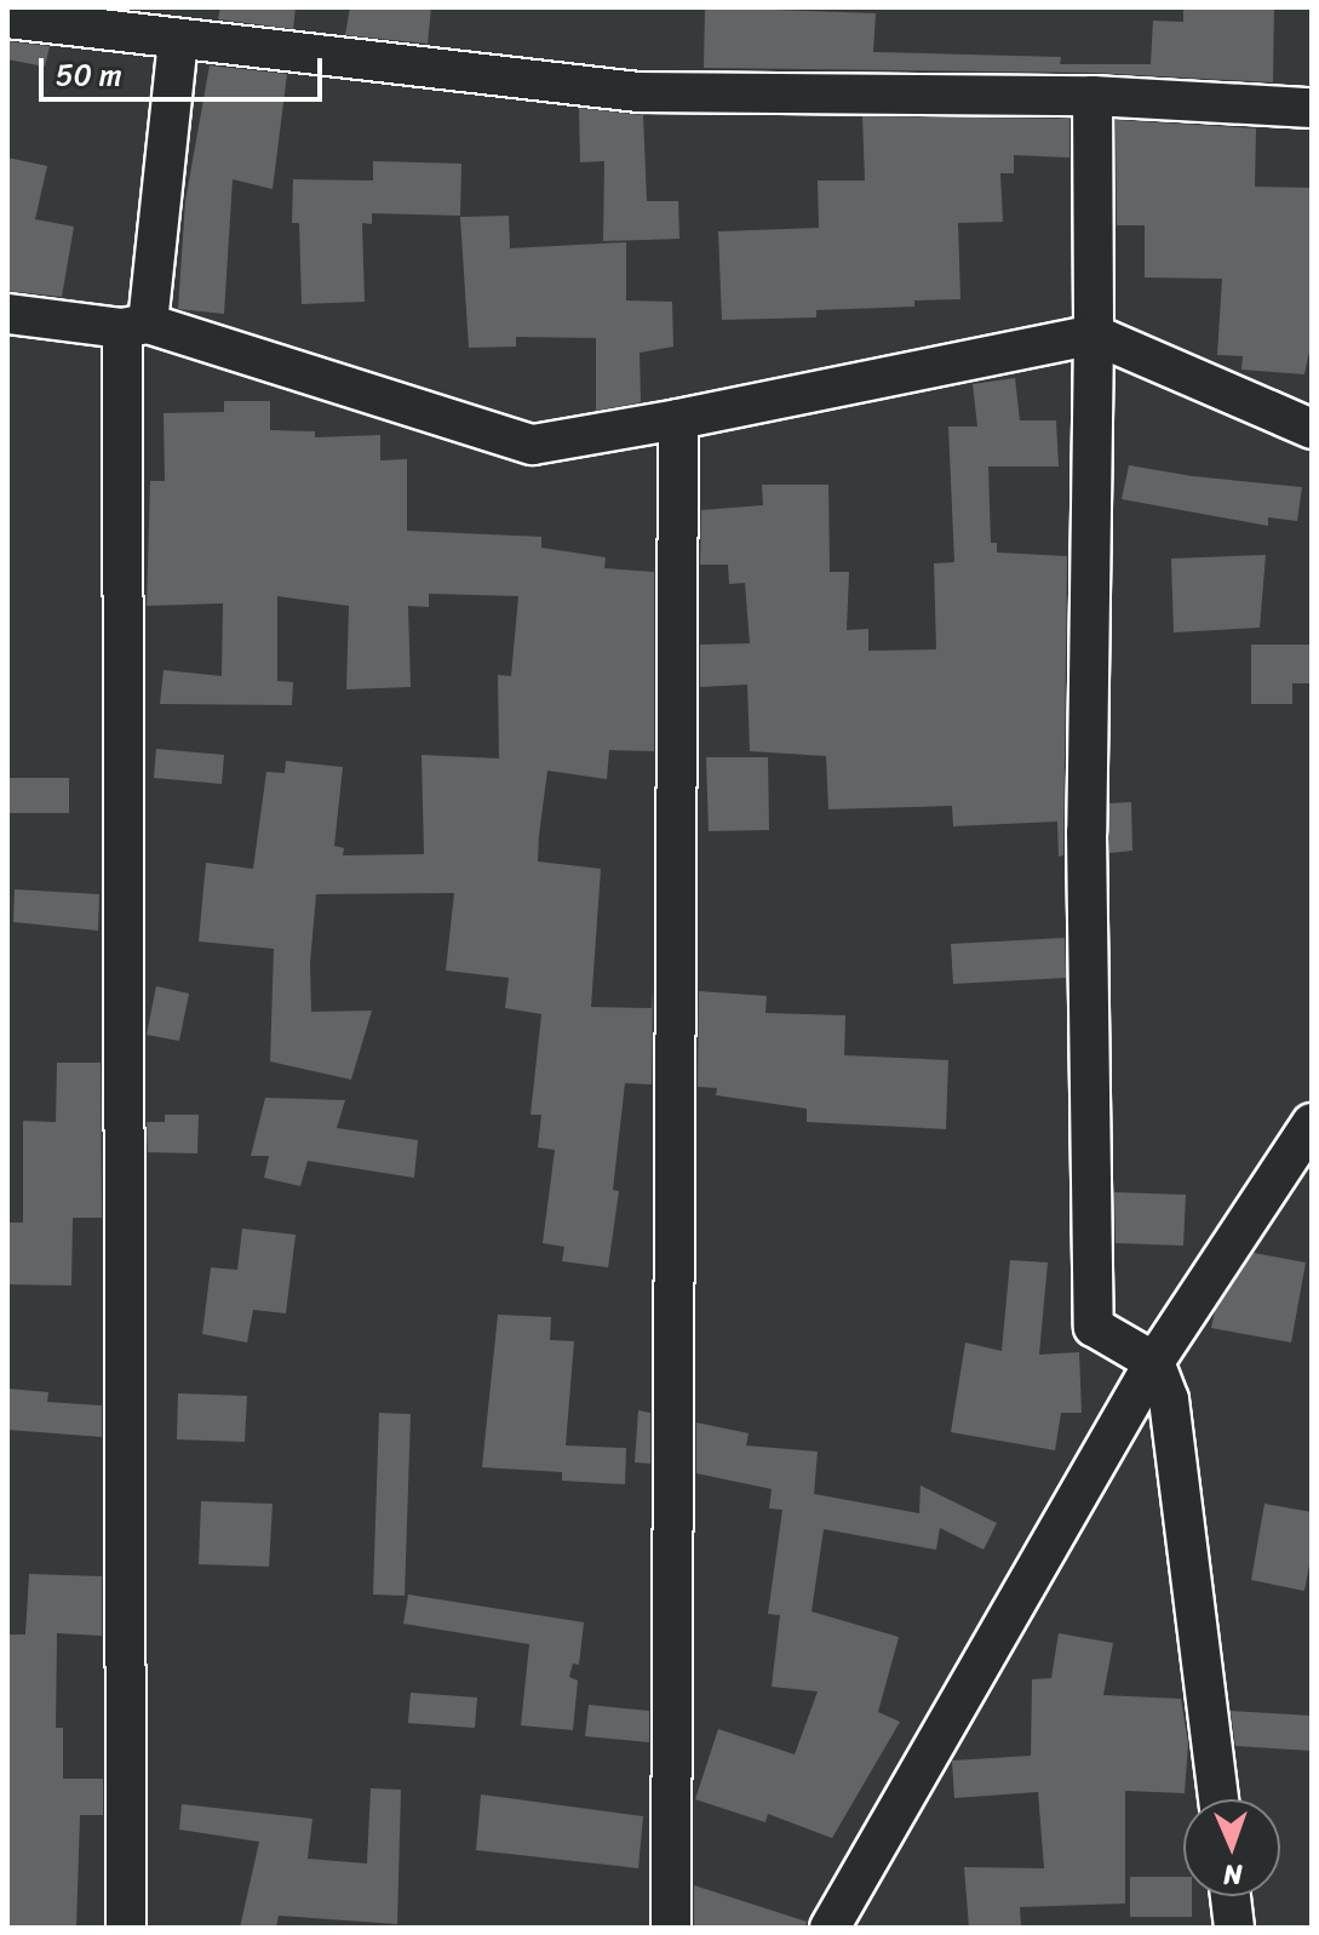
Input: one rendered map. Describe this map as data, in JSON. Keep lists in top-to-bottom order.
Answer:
{
  "scale_bar": "50 m",
  "north": "bottom"
}
